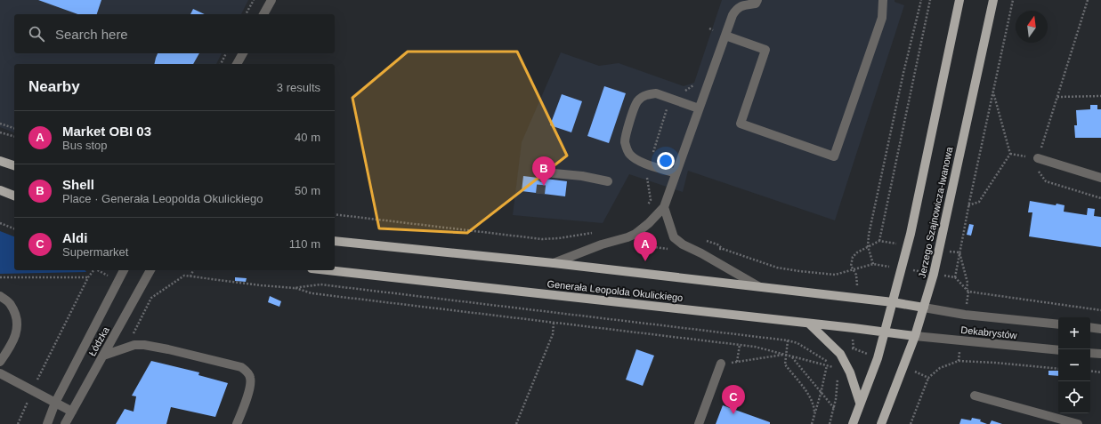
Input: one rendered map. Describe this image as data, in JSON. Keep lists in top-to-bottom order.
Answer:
{
  "streets": {
    "main road": ["Jerzego Szajnowicza-Iwanowa", "Generała Leopolda Okulickiego"],
    "street": ["Dekabrystów", "Łódzka"]
  },
  "crossings": [
    ["Jerzego Szajnowicza-Iwanowa", "Generała Leopolda Okulickiego"],
    ["Jerzego Szajnowicza-Iwanowa", "Dekabrystów"],
    ["Generała Leopolda Okulickiego", "Dekabrystów"]
  ],
  "north": "top",
  "page": {
    "search": "Search here",
    "heading": ["Nearby", "3 results"],
    "list": [
      {
        "mark": "A",
        "name": "Market OBI 03",
        "note": "Bus stop",
        "value": "40 m"
      },
      {
        "mark": "B",
        "name": "Shell",
        "note": "Place · Generała Leopolda Okulickiego",
        "value": "50 m"
      },
      {
        "mark": "C",
        "name": "Aldi",
        "note": "Supermarket",
        "value": "110 m"
      }
    ],
    "pins": ["B", "A", "C"],
    "map_buttons": ["+", "−"]
  }
}
